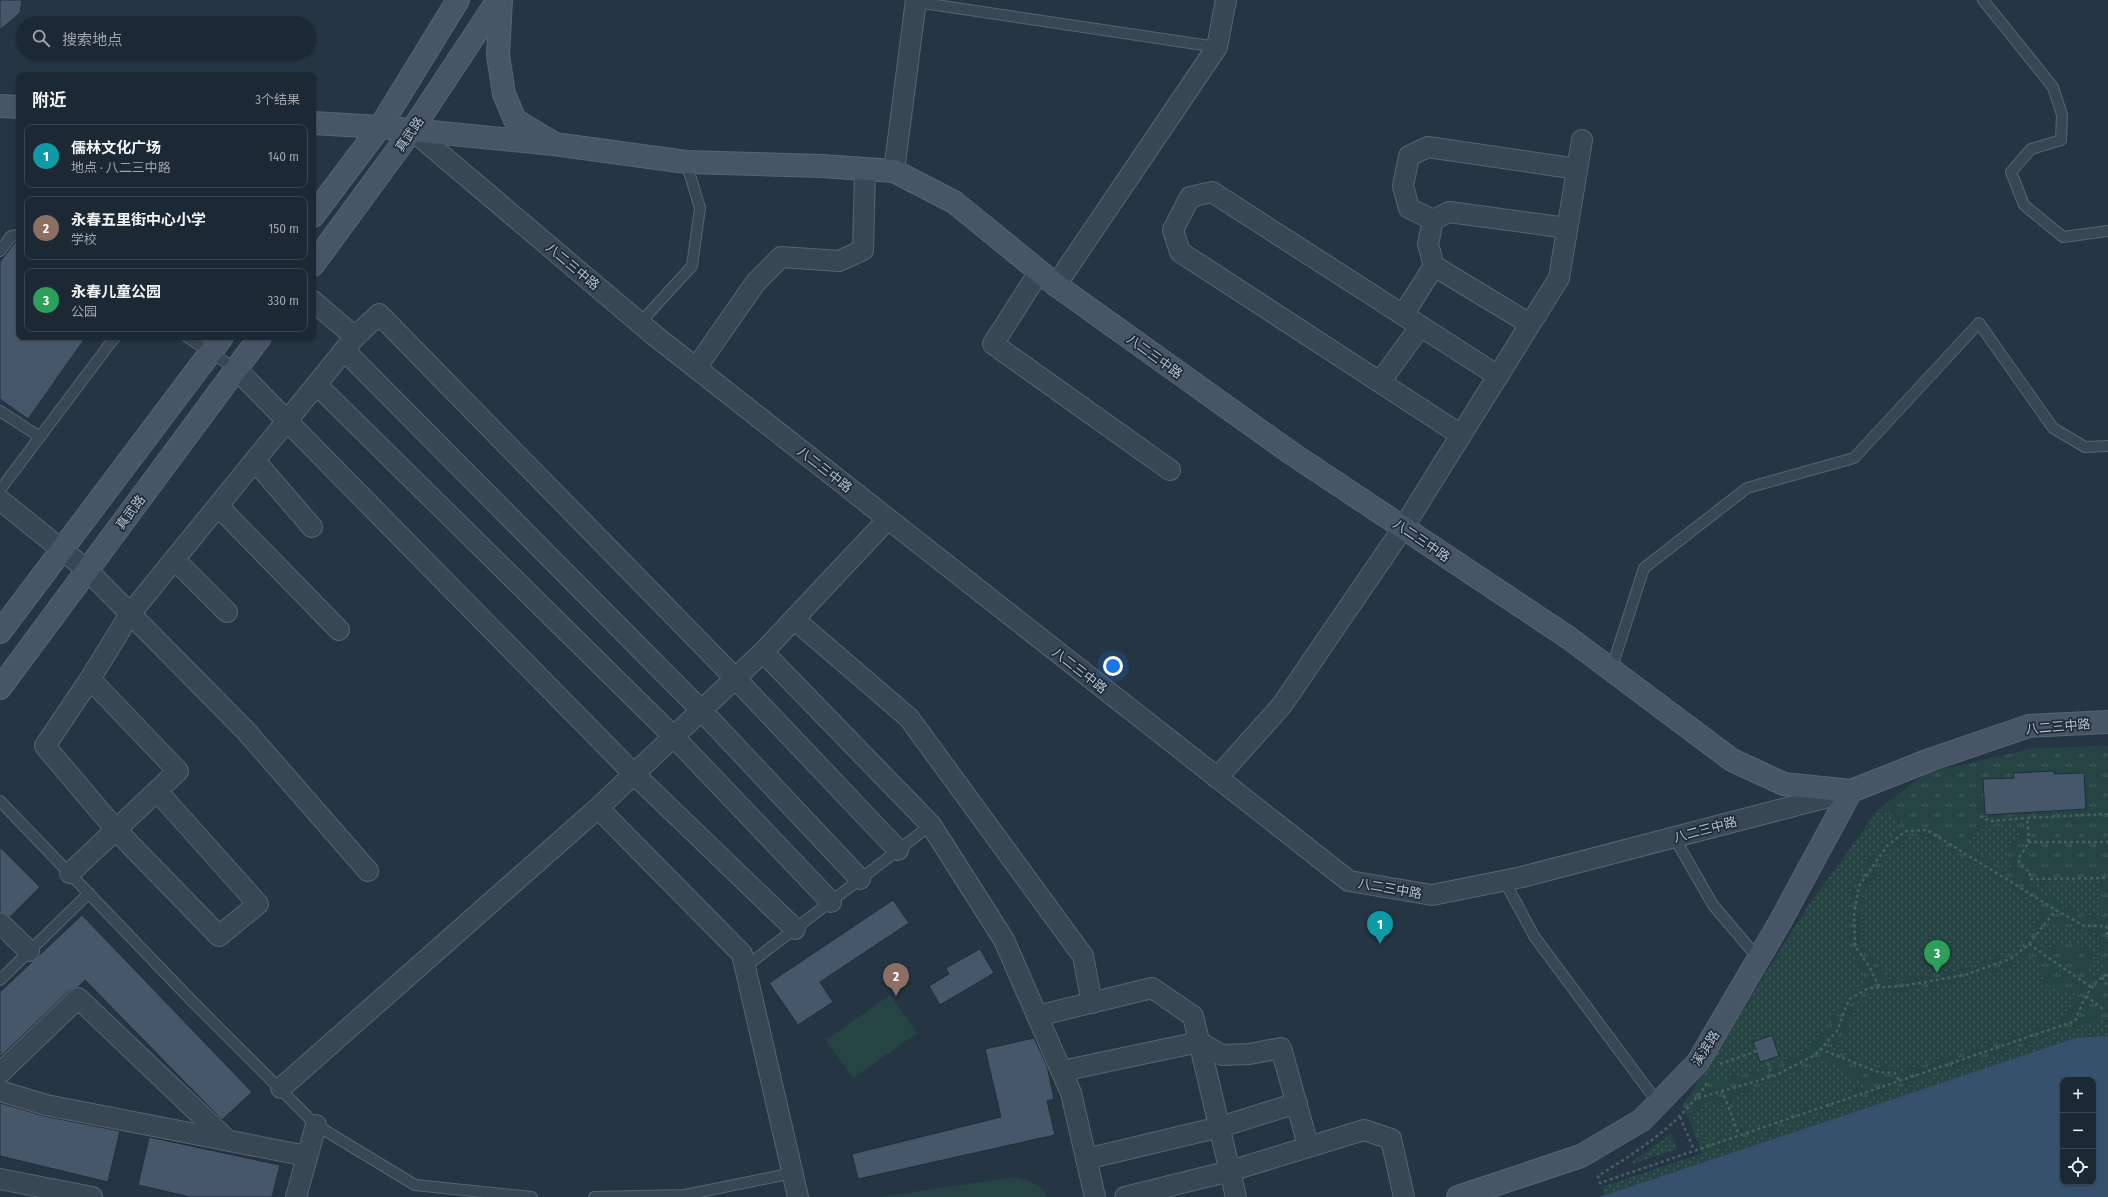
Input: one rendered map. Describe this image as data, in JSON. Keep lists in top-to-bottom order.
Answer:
{
  "streets": {
    "main road": ["真武路", "八二三中路", "溪滨路"]
  },
  "crossings": [
    ["真武路", "八二三中路"],
    ["八二三中路", "溪滨路"]
  ],
  "page": {
    "search": "搜索地点",
    "heading": ["附近", "3个结果"],
    "list": [
      {
        "mark": "1",
        "name": "儒林文化广场",
        "note": "地点 · 八二三中路",
        "value": "140 m"
      },
      {
        "mark": "2",
        "name": "永春五里街中心小学",
        "note": "学校",
        "value": "150 m"
      },
      {
        "mark": "3",
        "name": "永春儿童公园",
        "note": "公园",
        "value": "330 m"
      }
    ],
    "pins": ["1", "3", "2"],
    "map_buttons": ["+", "−"]
  }
}
